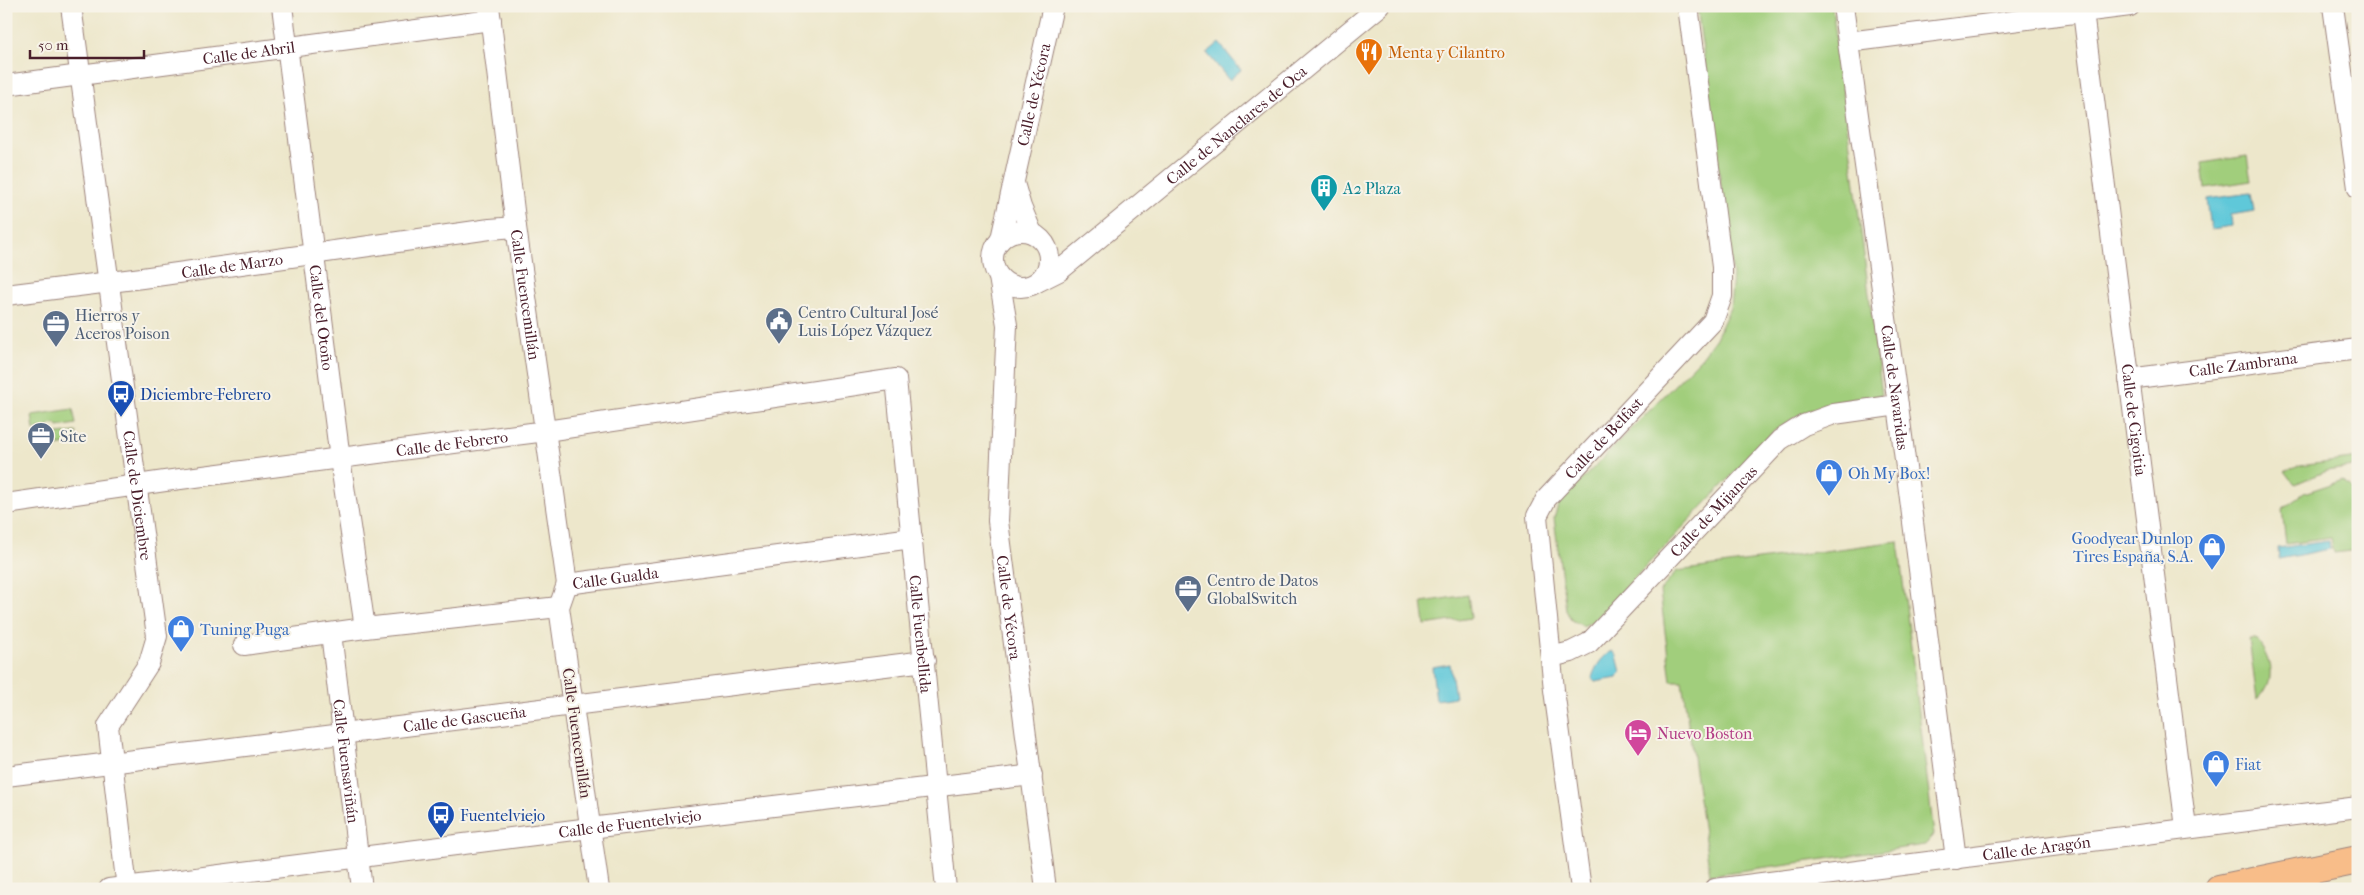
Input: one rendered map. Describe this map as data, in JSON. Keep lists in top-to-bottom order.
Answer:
{
  "streets": {
    "street": [
      "Calle de Abril",
      "Calle de Yécora",
      "Calle de Nanclares de Oca",
      "Calle de Marzo",
      "Calle Fuencemillán",
      "Calle del Otoño",
      "Calle Zambrana",
      "Calle de Navaridas",
      "Calle de Cigoitia",
      "Calle de Belfast",
      "Calle de Febrero",
      "Calle de Diciembre",
      "Calle de Mijancas",
      "Calle Gualda",
      "Calle Fuenbellida",
      "Calle de Gascueña",
      "Calle Fuensaviñán",
      "Calle de Fuentelviejo",
      "Calle de Aragón"
    ]
  },
  "crossings": [
    ["Calle de Abril", "Calle Fuencemillán"],
    ["Calle de Abril", "Calle del Otoño"],
    ["Calle de Abril", "Calle de Diciembre"],
    ["Calle de Yécora", "Calle de Nanclares de Oca"],
    ["Calle de Yécora", "Calle de Fuentelviejo"],
    ["Calle de Marzo", "Calle Fuencemillán"],
    ["Calle de Marzo", "Calle del Otoño"],
    ["Calle de Marzo", "Calle de Diciembre"],
    ["Calle Fuencemillán", "Calle de Febrero"],
    ["Calle Fuencemillán", "Calle Gualda"],
    ["Calle Fuencemillán", "Calle de Gascueña"],
    ["Calle Fuencemillán", "Calle de Fuentelviejo"],
    ["Calle del Otoño", "Calle de Febrero"],
    ["Calle del Otoño", "Calle Gualda"],
    ["Calle Zambrana", "Calle de Cigoitia"],
    ["Calle de Navaridas", "Calle de Mijancas"],
    ["Calle de Navaridas", "Calle de Aragón"],
    ["Calle de Cigoitia", "Calle de Aragón"],
    ["Calle de Belfast", "Calle de Mijancas"],
    ["Calle de Febrero", "Calle de Diciembre"],
    ["Calle de Febrero", "Calle Fuenbellida"],
    ["Calle de Diciembre", "Calle de Gascueña"],
    ["Calle de Diciembre", "Calle de Fuentelviejo"],
    ["Calle Gualda", "Calle Fuenbellida"],
    ["Calle Gualda", "Calle Fuensaviñán"],
    ["Calle Fuenbellida", "Calle de Gascueña"],
    ["Calle Fuenbellida", "Calle de Fuentelviejo"],
    ["Calle de Gascueña", "Calle Fuensaviñán"],
    ["Calle Fuensaviñán", "Calle de Fuentelviejo"]
  ],
  "places": {
    "restaurant": ["Menta y Cilantro"],
    "building": ["A2 Plaza"],
    "public building": ["Centro Cultural José Luis López Vázquez"],
    "office": ["Hierros y Aceros Poison", "Site", "Centro de Datos GlobalSwitch"],
    "bus stop": ["Diciembre-Febrero", "Fuentelviejo"],
    "shop": [
      "Oh My Box!",
      "Goodyear Dunlop Tires España, S.A.",
      "Tuning Puga",
      "Fiat"
    ],
    "hotel": ["Nuevo Boston"]
  },
  "scale_bar": "50 m"
}
